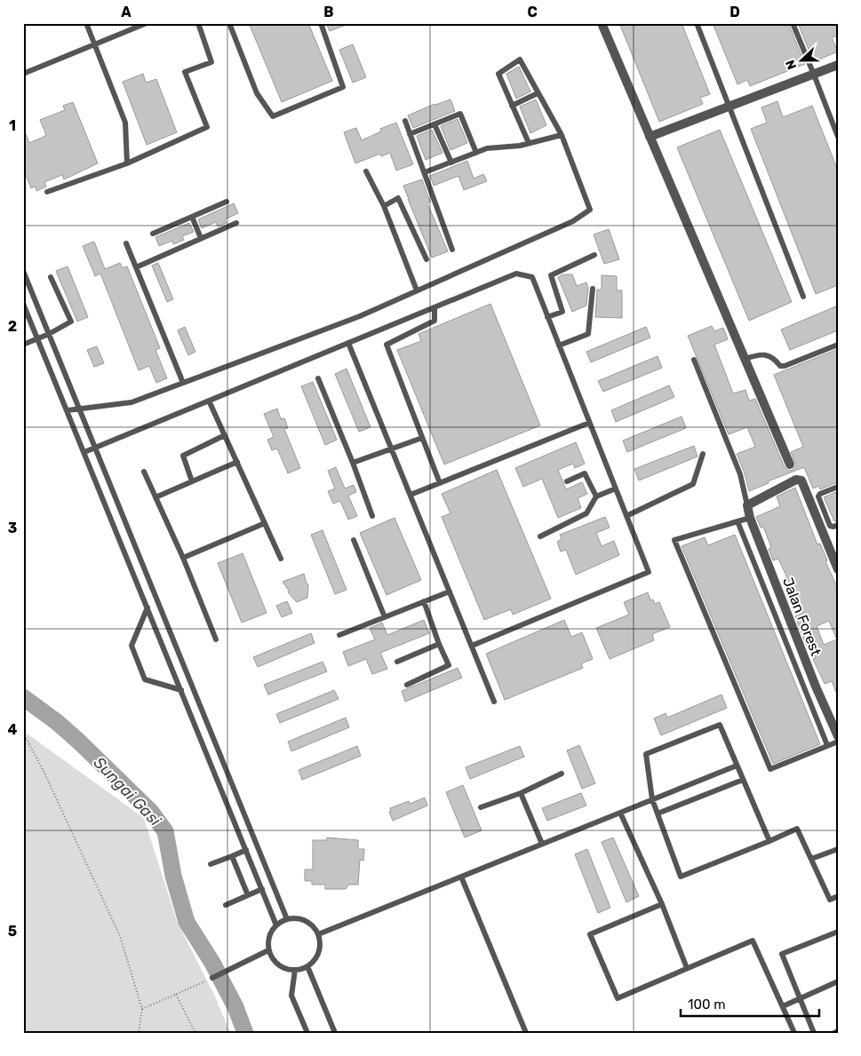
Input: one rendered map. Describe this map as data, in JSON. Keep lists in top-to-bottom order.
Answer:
{
  "streets": {
    "street": ["Jalan Forest"]
  },
  "water": ["Sungai Gasi"],
  "scale_bar": "100 m",
  "north": "left",
  "grid": {
    "columns": [
      "A",
      "B",
      "C",
      "D"
    ],
    "rows": [
      "1",
      "2",
      "3",
      "4",
      "5"
    ]
  }
}
